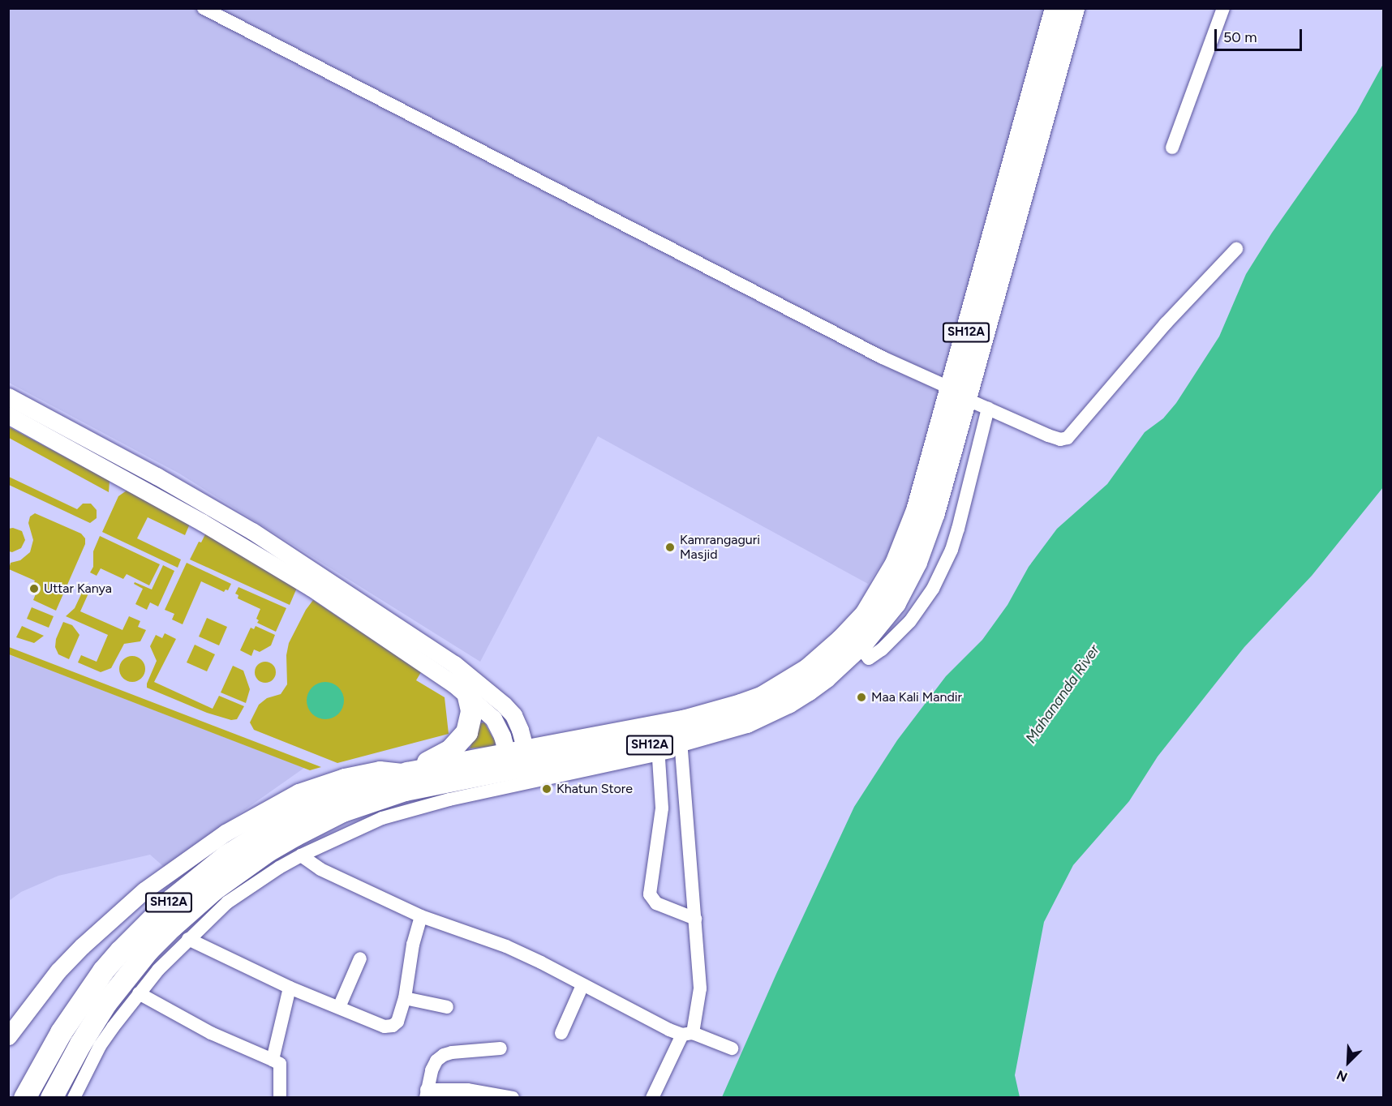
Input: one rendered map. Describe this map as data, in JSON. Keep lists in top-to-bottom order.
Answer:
{
  "streets": {
    "main road": ["SH12A"]
  },
  "water": ["Mahananda River"],
  "places": [
    "Kamrangaguri Masjid",
    "Uttar Kanya",
    "Maa Kali Mandir",
    "Khatun Store"
  ],
  "scale_bar": "50 m",
  "north": "bottom left"
}
